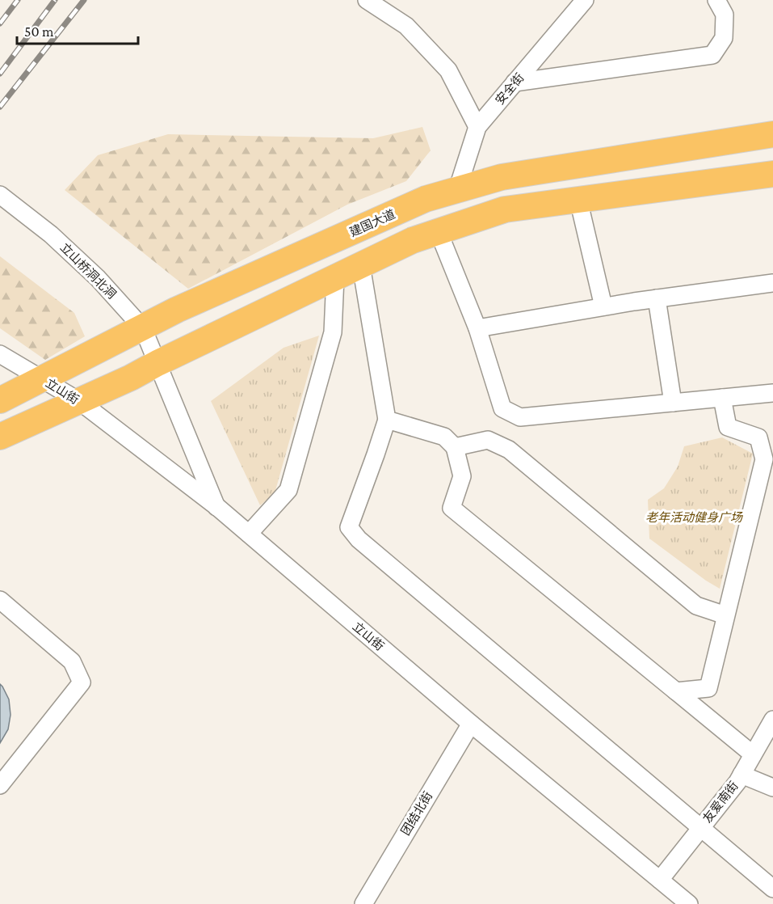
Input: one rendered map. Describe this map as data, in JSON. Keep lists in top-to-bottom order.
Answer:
{
  "streets": {
    "highway": ["建国大道"],
    "street": [
      "安全街",
      "立山桥洞北洞",
      "立山街",
      "友爱南街",
      "团结北街"
    ]
  },
  "crossings": [
    ["安全街", "建国大道"],
    ["建国大道", "立山桥洞北洞"],
    ["建国大道", "立山街"],
    ["立山桥洞北洞", "立山街"],
    ["立山街", "友爱南街"],
    ["立山街", "团结北街"]
  ],
  "parks": ["老年活动健身广场"],
  "scale_bar": "50 m"
}
